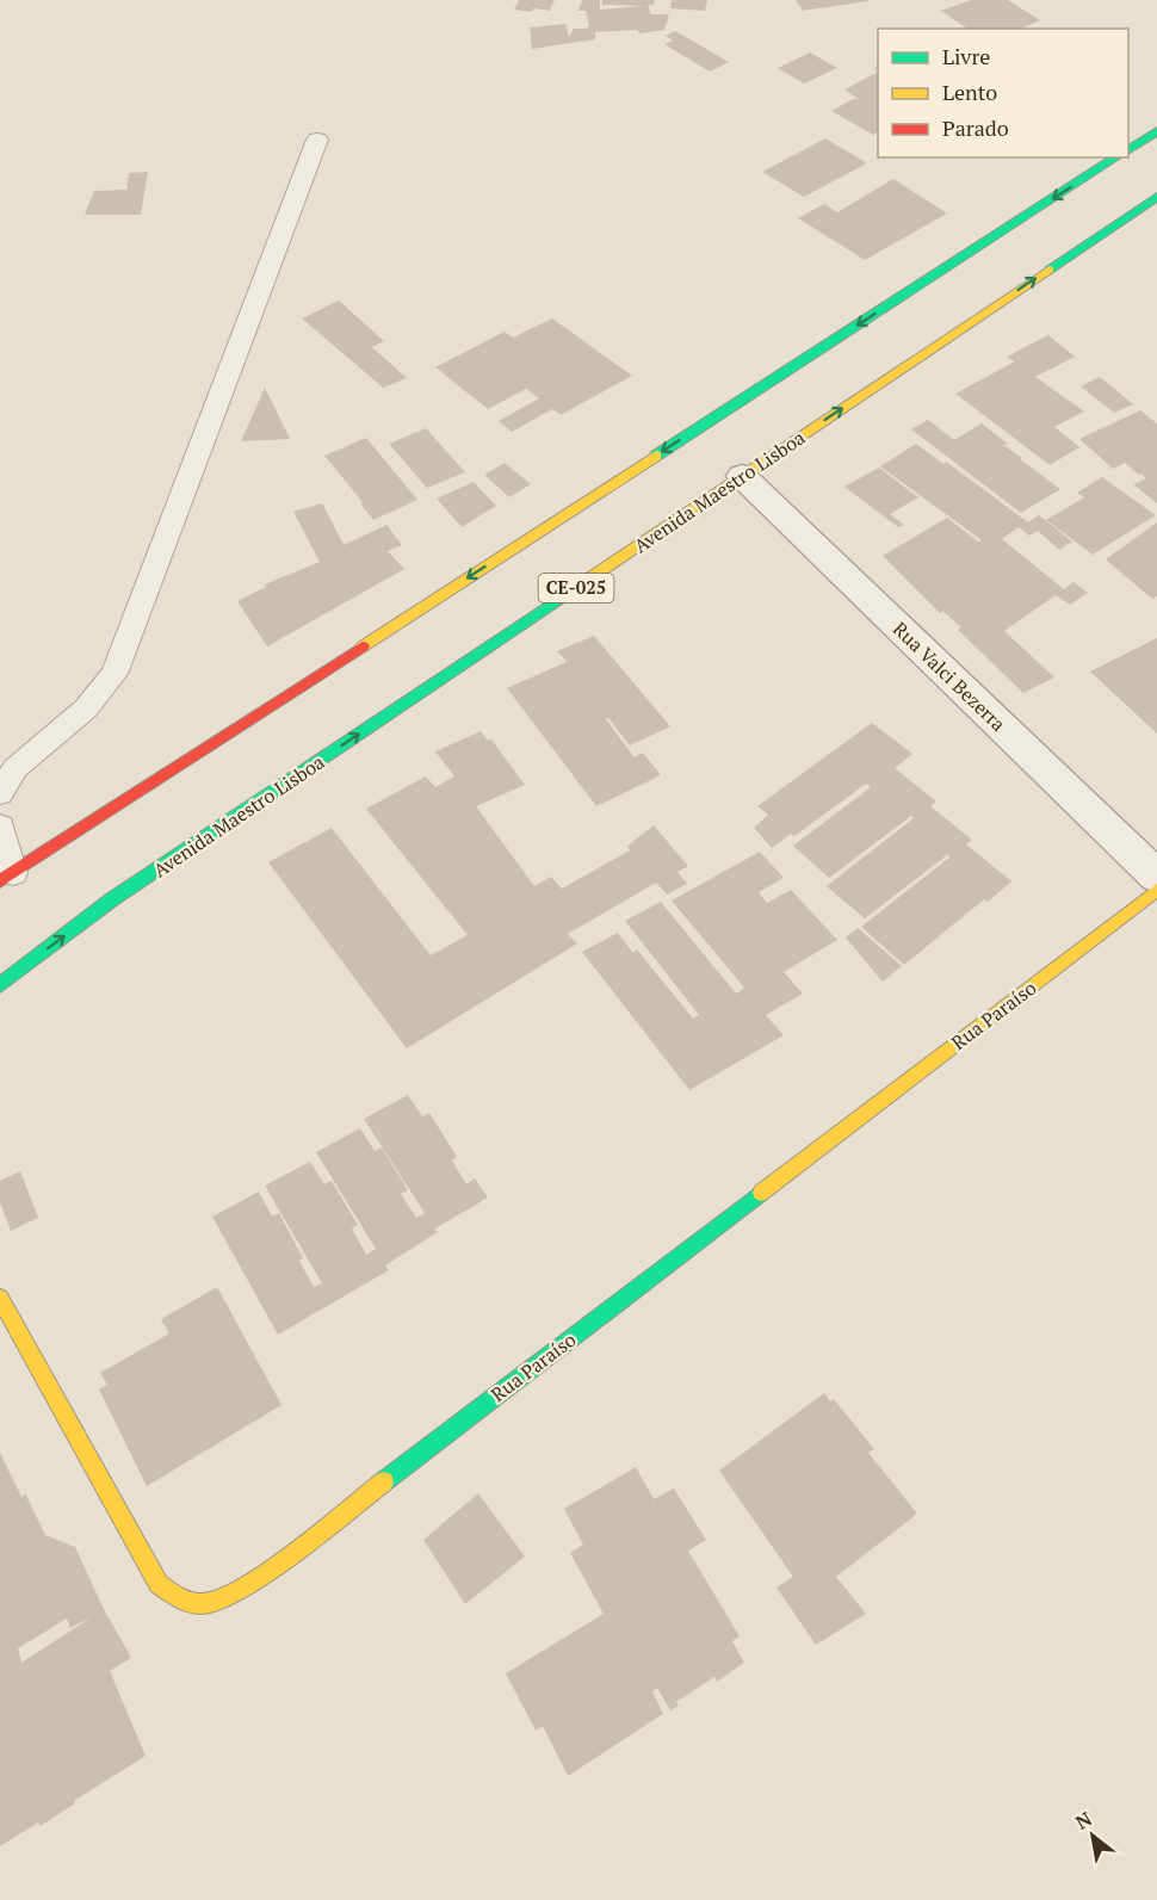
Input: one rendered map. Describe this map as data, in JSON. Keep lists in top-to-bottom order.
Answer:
{
  "streets": {
    "main road": ["Avenida Maestro Lisboa", "CE-025", "Rua Paraíso"],
    "street": ["Rua Valci Bezerra"]
  },
  "crossings": [
    ["Avenida Maestro Lisboa", "Rua Valci Bezerra"]
  ],
  "legend": ["Livre", "Lento", "Parado"],
  "north": "top left"
}
